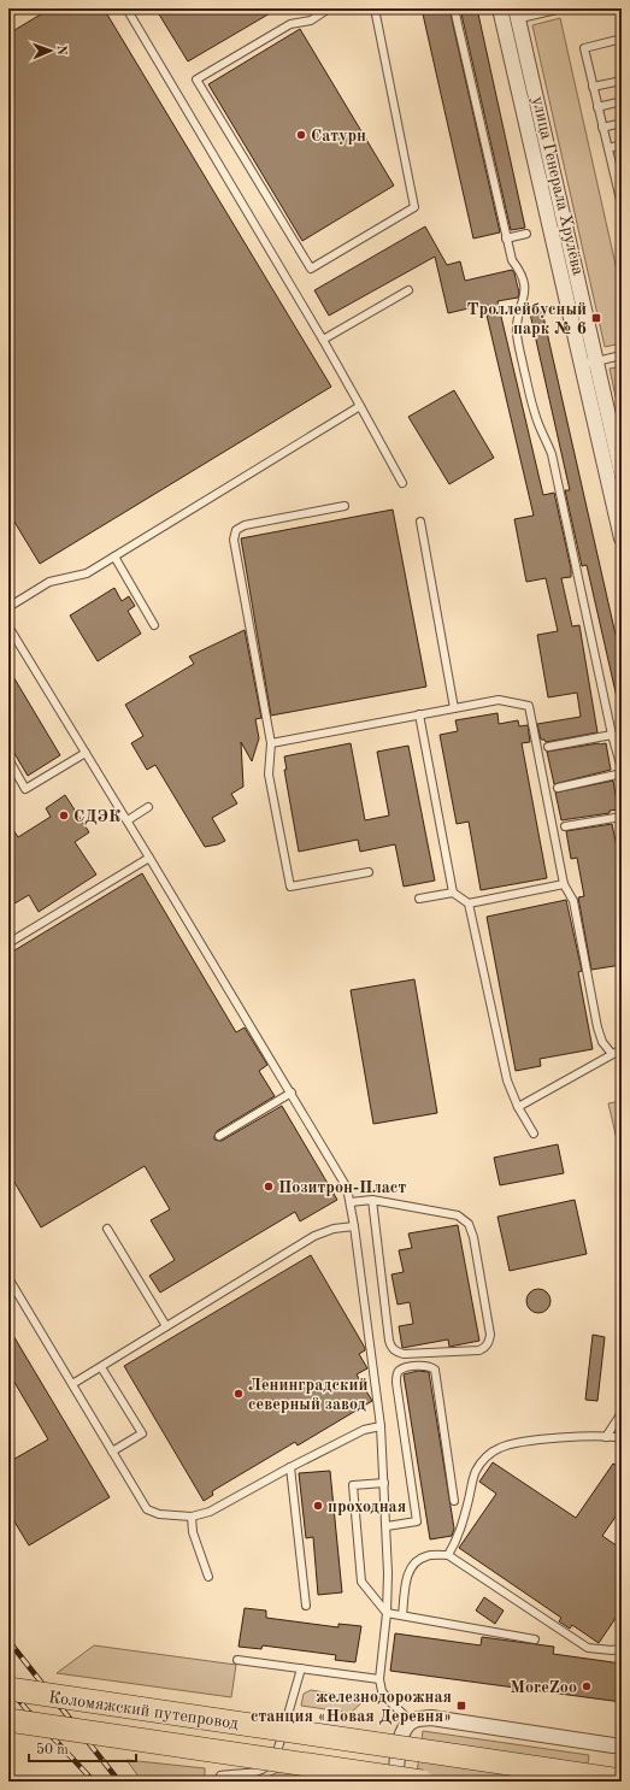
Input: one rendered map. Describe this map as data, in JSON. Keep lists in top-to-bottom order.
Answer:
{
  "streets": {
    "main road": ["Коломяжский путепровод"],
    "street": ["улица Генерала Хрулёва"]
  },
  "places": {
    "other": [
      "Сатурн",
      "СДЭК",
      "Позитрон-Пласт",
      "Ленинградский северный завод",
      "проходная",
      "MoreZoo"
    ],
    "transit": ["Троллейбусный парк № 6", "железнодорожная станция «Новая Деревня»"]
  },
  "scale_bar": "50 m",
  "north": "right"
}
